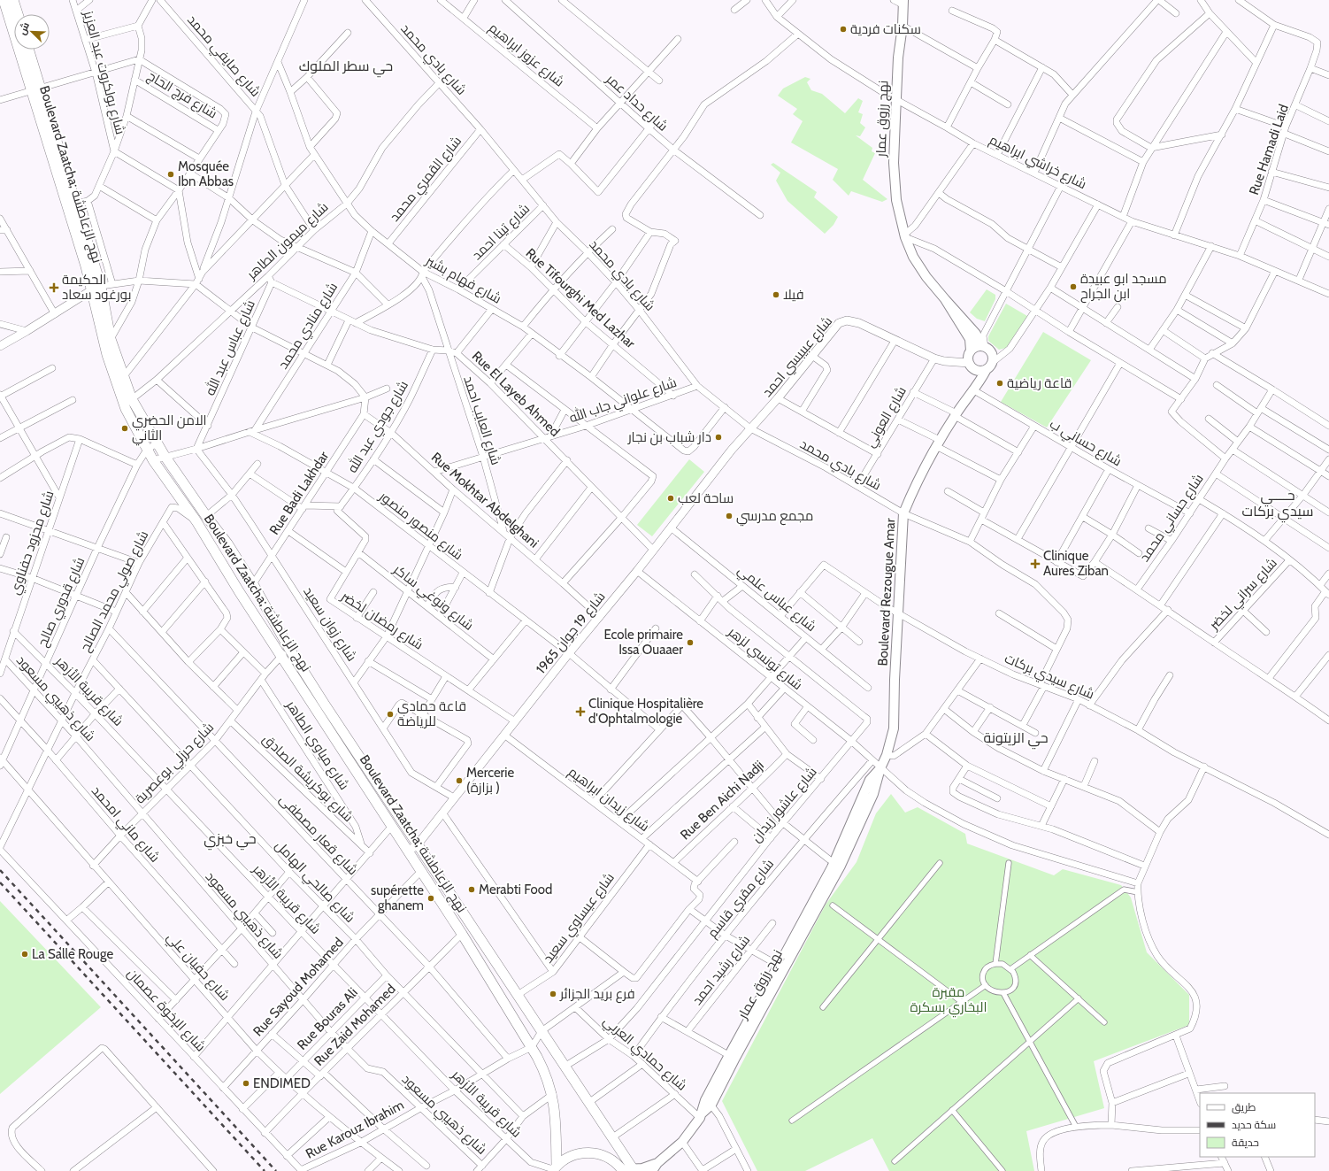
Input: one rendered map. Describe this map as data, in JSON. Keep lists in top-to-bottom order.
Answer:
{
  "streets": {
    "main road": ["نهج رزوق عمار", "Boulevard Zaatcha; نهج الزعاطشة", "Boulevard Rezougue Amar"],
    "street": [
      "شارع عزوز ابراهيم",
      "شارع صايفي محمد",
      "شارع بادي محمد",
      "شارع بولكروت عبد العزيز",
      "شارع فرج الحاج",
      "شارع حداد عمر",
      "Rue Hamadi Laid",
      "شارع خراشي ابراهيم",
      "شارع القمري محمد",
      "شارع تينا احمد",
      "شارع ميمون الطاهر",
      "شارع فهام بشير",
      "Rue Tifourghi Med Lazhar",
      "شارع منادي محمد",
      "شارع عباس عبد الله",
      "شارع عبيبسي احمد",
      "Rue El Layeb Ahmed",
      "شارع علواني جاب الله",
      "شارع العوني",
      "شارع العايب احمد",
      "شارع جودي عبد الله",
      "شارع حساني ب",
      "Rue Badi Lakhdar",
      "Rue Mokhtar Abdelghani",
      "شارع حساني محمد",
      "شارع منصور منصور",
      "شارع محزود حفناوي",
      "شارع صولي محمد الصالح",
      "شارع سراني لخضر",
      "شارع ونوغي ساكر",
      "شارع عباس علمي",
      "شارع قدوري صالح",
      "شارع رمضان لخضر",
      "شارع زوان سعيد",
      "شارع 19 جوان 1965",
      "شارع تونسي لزهر",
      "شارع سيدي بركات",
      "شارع قريبة الأزهر",
      "شارع ذهيبي مسعود",
      "شارع مياوي الطاهر",
      "شارع حرزلي بوعصرية",
      "شارع بوكريشة الصادق",
      "شارع زيدان ابراهيم",
      "Rue Ben Aichi Nadji",
      "شارع عاشور زيدان",
      "شارع ماني امحمد",
      "شارع قعار مصطفى",
      "شارع صالحي الهامل",
      "شارع مقري قاسم",
      "شارع عيساوي سعيد",
      "شارع حفيان علي",
      "شارع رشيد احمد",
      "Rue Sayoud Mohamed",
      "شارع الإخوة عصمان",
      "Rue Bouras Ali",
      "Rue Zaid Mohamed",
      "شارع حمادي العربي",
      "Rue Karouz Ibrahim"
    ]
  },
  "crossings": [
    ["شارع صايفي محمد", "شارع ميمون الطاهر"],
    ["شارع بادي محمد", "شارع القمري محمد"],
    ["شارع بادي محمد", "شارع تينا احمد"],
    ["شارع بادي محمد", "شارع ميمون الطاهر"],
    ["شارع بادي محمد", "شارع فهام بشير"],
    ["شارع بادي محمد", "شارع عبيبسي احمد"],
    ["شارع بادي محمد", "شارع علواني جاب الله"],
    ["شارع بادي محمد", "شارع العوني"],
    ["شارع بادي محمد", "Boulevard Rezougue Amar"],
    ["شارع بادي محمد", "شارع 19 جوان 1965"],
    ["شارع بادي محمد", "شارع سيدي بركات"],
    ["نهج رزوق عمار", "شارع خراشي ابراهيم"],
    ["نهج رزوق عمار", "Boulevard Rezougue Amar"],
    ["نهج رزوق عمار", "شارع حمادي العربي"],
    ["Rue Hamadi Laid", "شارع خراشي ابراهيم"],
    ["Boulevard Zaatcha; نهج الزعاطشة", "شارع ميمون الطاهر"],
    ["Boulevard Zaatcha; نهج الزعاطشة", "Rue Badi Lakhdar"],
    ["Boulevard Zaatcha; نهج الزعاطشة", "شارع صولي محمد الصالح"],
    ["Boulevard Zaatcha; نهج الزعاطشة", "شارع قدوري صالح"],
    ["Boulevard Zaatcha; نهج الزعاطشة", "شارع 19 جوان 1965"],
    ["Boulevard Zaatcha; نهج الزعاطشة", "شارع قريبة الأزهر"],
    ["Boulevard Zaatcha; نهج الزعاطشة", "شارع حرزلي بوعصرية"],
    ["Boulevard Zaatcha; نهج الزعاطشة", "شارع عاشور زيدان"],
    ["Boulevard Zaatcha; نهج الزعاطشة", "شارع عيساوي سعيد"],
    ["Boulevard Zaatcha; نهج الزعاطشة", "Rue Sayoud Mohamed"],
    ["Boulevard Zaatcha; نهج الزعاطشة", "Rue Zaid Mohamed"],
    ["Boulevard Zaatcha; نهج الزعاطشة", "Rue Karouz Ibrahim"],
    ["شارع القمري محمد", "شارع فهام بشير"],
    ["شارع تينا احمد", "شارع فهام بشير"],
    ["شارع تينا احمد", "Rue Tifourghi Med Lazhar"],
    ["شارع ميمون الطاهر", "شارع فهام بشير"],
    ["شارع فهام بشير", "شارع منادي محمد"],
    ["شارع فهام بشير", "شارع علواني جاب الله"],
    ["شارع فهام بشير", "شارع العايب احمد"],
    ["Rue Tifourghi Med Lazhar", "شارع علواني جاب الله"],
    ["شارع منادي محمد", "Rue El Layeb Ahmed"],
    ["شارع منادي محمد", "شارع منصور منصور"],
    ["شارع عباس عبد الله", "Rue El Layeb Ahmed"],
    ["شارع عباس عبد الله", "شارع زوان سعيد"],
    ["شارع عبيبسي احمد", "شارع العوني"],
    ["شارع عبيبسي احمد", "Boulevard Rezougue Amar"],
    ["شارع عبيبسي احمد", "شارع 19 جوان 1965"],
    ["Rue El Layeb Ahmed", "شارع علواني جاب الله"],
    ["Rue El Layeb Ahmed", "شارع العايب احمد"],
    ["Rue El Layeb Ahmed", "شارع جودي عبد الله"],
    ["Rue El Layeb Ahmed", "شارع 19 جوان 1965"],
    ["شارع علواني جاب الله", "شارع العايب احمد"],
    ["شارع علواني جاب الله", "Rue Mokhtar Abdelghani"],
    ["شارع العايب احمد", "Rue Mokhtar Abdelghani"],
    ["شارع جودي عبد الله", "Rue Mokhtar Abdelghani"],
    ["شارع جودي عبد الله", "شارع منصور منصور"],
    ["شارع جودي عبد الله", "شارع رمضان لخضر"],
    ["شارع حساني ب", "شارع حساني محمد"],
    ["شارع حساني ب", "Boulevard Rezougue Amar"],
    ["Rue Badi Lakhdar", "Rue Mokhtar Abdelghani"],
    ["Rue Badi Lakhdar", "شارع منصور منصور"],
    ["Rue Badi Lakhdar", "شارع زوان سعيد"],
    ["Rue Mokhtar Abdelghani", "شارع 19 جوان 1965"],
    ["شارع منصور منصور", "شارع 19 جوان 1965"],
    ["شارع محزود حفناوي", "شارع قريبة الأزهر"],
    ["شارع محزود حفناوي", "شارع ذهيبي مسعود"],
    ["شارع صولي محمد الصالح", "شارع قريبة الأزهر"],
    ["شارع صولي محمد الصالح", "شارع ذهيبي مسعود"],
    ["شارع صولي محمد الصالح", "شارع ماني امحمد"],
    ["شارع صولي محمد الصالح", "شارع قعار مصطفى"],
    ["شارع صولي محمد الصالح", "شارع صالحي الهامل"],
    ["شارع صولي محمد الصالح", "شارع حفيان علي"],
    ["شارع صولي محمد الصالح", "شارع الإخوة عصمان"],
    ["Boulevard Rezougue Amar", "شارع تونسي لزهر"],
    ["Boulevard Rezougue Amar", "شارع سيدي بركات"],
    ["شارع ونوغي ساكر", "شارع رمضان لخضر"],
    ["شارع عباس علمي", "شارع 19 جوان 1965"],
    ["شارع عباس علمي", "شارع سيدي بركات"],
    ["شارع قدوري صالح", "شارع قريبة الأزهر"],
    ["شارع قدوري صالح", "شارع ذهيبي مسعود"],
    ["شارع قدوري صالح", "شارع ماني امحمد"],
    ["شارع قدوري صالح", "شارع حفيان علي"],
    ["شارع رمضان لخضر", "شارع 19 جوان 1965"],
    ["شارع زوان سعيد", "شارع 19 جوان 1965"],
    ["شارع 19 جوان 1965", "شارع تونسي لزهر"],
    ["شارع 19 جوان 1965", "شارع زيدان ابراهيم"],
    ["شارع تونسي لزهر", "شارع عاشور زيدان"],
    ["شارع تونسي لزهر", "شارع مقري قاسم"],
    ["شارع قريبة الأزهر", "شارع حرزلي بوعصرية"],
    ["شارع قريبة الأزهر", "Rue Sayoud Mohamed"],
    ["شارع قريبة الأزهر", "Rue Bouras Ali"],
    ["شارع قريبة الأزهر", "Rue Zaid Mohamed"],
    ["شارع قريبة الأزهر", "Rue Karouz Ibrahim"],
    ["شارع ذهيبي مسعود", "شارع حرزلي بوعصرية"],
    ["شارع ذهيبي مسعود", "Rue Sayoud Mohamed"],
    ["شارع ذهيبي مسعود", "Rue Bouras Ali"],
    ["شارع ذهيبي مسعود", "Rue Zaid Mohamed"],
    ["شارع ذهيبي مسعود", "Rue Karouz Ibrahim"],
    ["شارع مياوي الطاهر", "شارع حرزلي بوعصرية"],
    ["شارع مياوي الطاهر", "شارع بوكريشة الصادق"],
    ["شارع حرزلي بوعصرية", "شارع بوكريشة الصادق"],
    ["شارع حرزلي بوعصرية", "شارع ماني امحمد"],
    ["شارع حرزلي بوعصرية", "شارع قعار مصطفى"],
    ["شارع حرزلي بوعصرية", "شارع صالحي الهامل"],
    ["شارع حرزلي بوعصرية", "شارع حفيان علي"],
    ["شارع زيدان ابراهيم", "Rue Ben Aichi Nadji"],
    ["شارع زيدان ابراهيم", "شارع عيساوي سعيد"],
    ["شارع عاشور زيدان", "شارع حمادي العربي"],
    ["شارع قعار مصطفى", "Rue Sayoud Mohamed"],
    ["شارع قعار مصطفى", "Rue Zaid Mohamed"],
    ["شارع قعار مصطفى", "Rue Karouz Ibrahim"],
    ["شارع صالحي الهامل", "Rue Sayoud Mohamed"],
    ["شارع صالحي الهامل", "Rue Bouras Ali"],
    ["شارع صالحي الهامل", "Rue Zaid Mohamed"],
    ["شارع صالحي الهامل", "Rue Karouz Ibrahim"],
    ["شارع مقري قاسم", "شارع حمادي العربي"],
    ["شارع حفيان علي", "Rue Sayoud Mohamed"],
    ["شارع حفيان علي", "Rue Bouras Ali"],
    ["شارع حفيان علي", "Rue Zaid Mohamed"],
    ["شارع حفيان علي", "Rue Karouz Ibrahim"],
    ["Rue Sayoud Mohamed", "شارع الإخوة عصمان"],
    ["شارع الإخوة عصمان", "Rue Zaid Mohamed"],
    ["شارع الإخوة عصمان", "Rue Karouz Ibrahim"]
  ],
  "districts": [
    "حي سطر الملوك",
    "حــــي سيدي بركات",
    "حي الزيتونة",
    "حي خبزي"
  ],
  "parks": ["مقبرة البخاري بسكرة"],
  "places": {
    "other": [
      "سكنات فردية",
      "Mosquée Ibn Abbas",
      "مسجد ابو عبيدة ابن الجراح",
      "فيلا",
      "قاعة رياضية",
      "الامن الحضري الثاني",
      "دار شباب بن نجار",
      "ساحة لعب",
      "مجمع مدرسي",
      "Ecole primaire Issa Ouaaer",
      "قاعة حمادي للرياضة",
      "Mercerie (بزازة )",
      "Merabti Food",
      "supérette ghanem",
      "La Salle Rouge",
      "فرع بريد الجزائر",
      "ENDIMED"
    ],
    "health": ["الحكيمة بورغود سعاد", "Clinique Aures Ziban", "Clinique Hospitalière d'Ophtalmologie"]
  },
  "legend": ["طريق", "سكة حديد", "حديقة"],
  "north": "top left"
}
